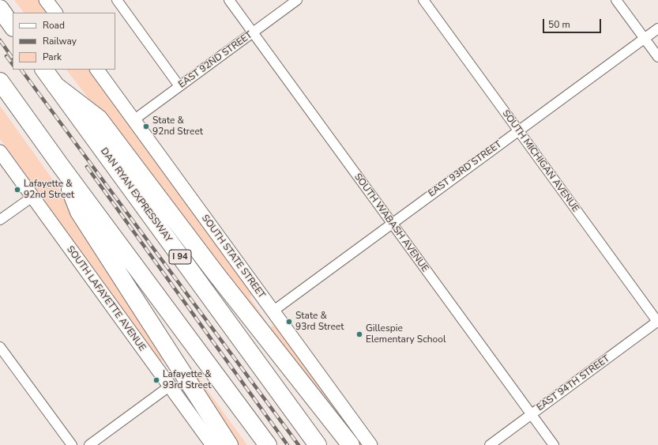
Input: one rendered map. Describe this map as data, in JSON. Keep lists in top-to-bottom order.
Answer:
{
  "streets": {
    "highway": ["DAN RYAN EXPRESSWAY", "I 94"],
    "main road": ["SOUTH STATE STREET", "SOUTH LAFAYETTE AVENUE"],
    "street": [
      "EAST 92ND STREET",
      "SOUTH MICHIGAN AVENUE",
      "EAST 93RD STREET",
      "SOUTH WABASH AVENUE",
      "EAST 94TH STREET"
    ]
  },
  "crossings": [
    ["EAST 92ND STREET", "SOUTH WABASH AVENUE"],
    ["EAST 92ND STREET", "SOUTH STATE STREET"],
    ["SOUTH MICHIGAN AVENUE", "EAST 93RD STREET"],
    ["SOUTH MICHIGAN AVENUE", "EAST 94TH STREET"],
    ["EAST 93RD STREET", "SOUTH WABASH AVENUE"],
    ["EAST 93RD STREET", "SOUTH STATE STREET"],
    ["SOUTH WABASH AVENUE", "EAST 94TH STREET"]
  ],
  "places": [
    "State & 92nd Street",
    "Lafayette & 92nd Street",
    "State & 93rd Street",
    "Gillespie Elementary School",
    "Lafayette & 93rd Street"
  ],
  "legend": ["Road", "Railway", "Park"],
  "scale_bar": "50 m"
}
